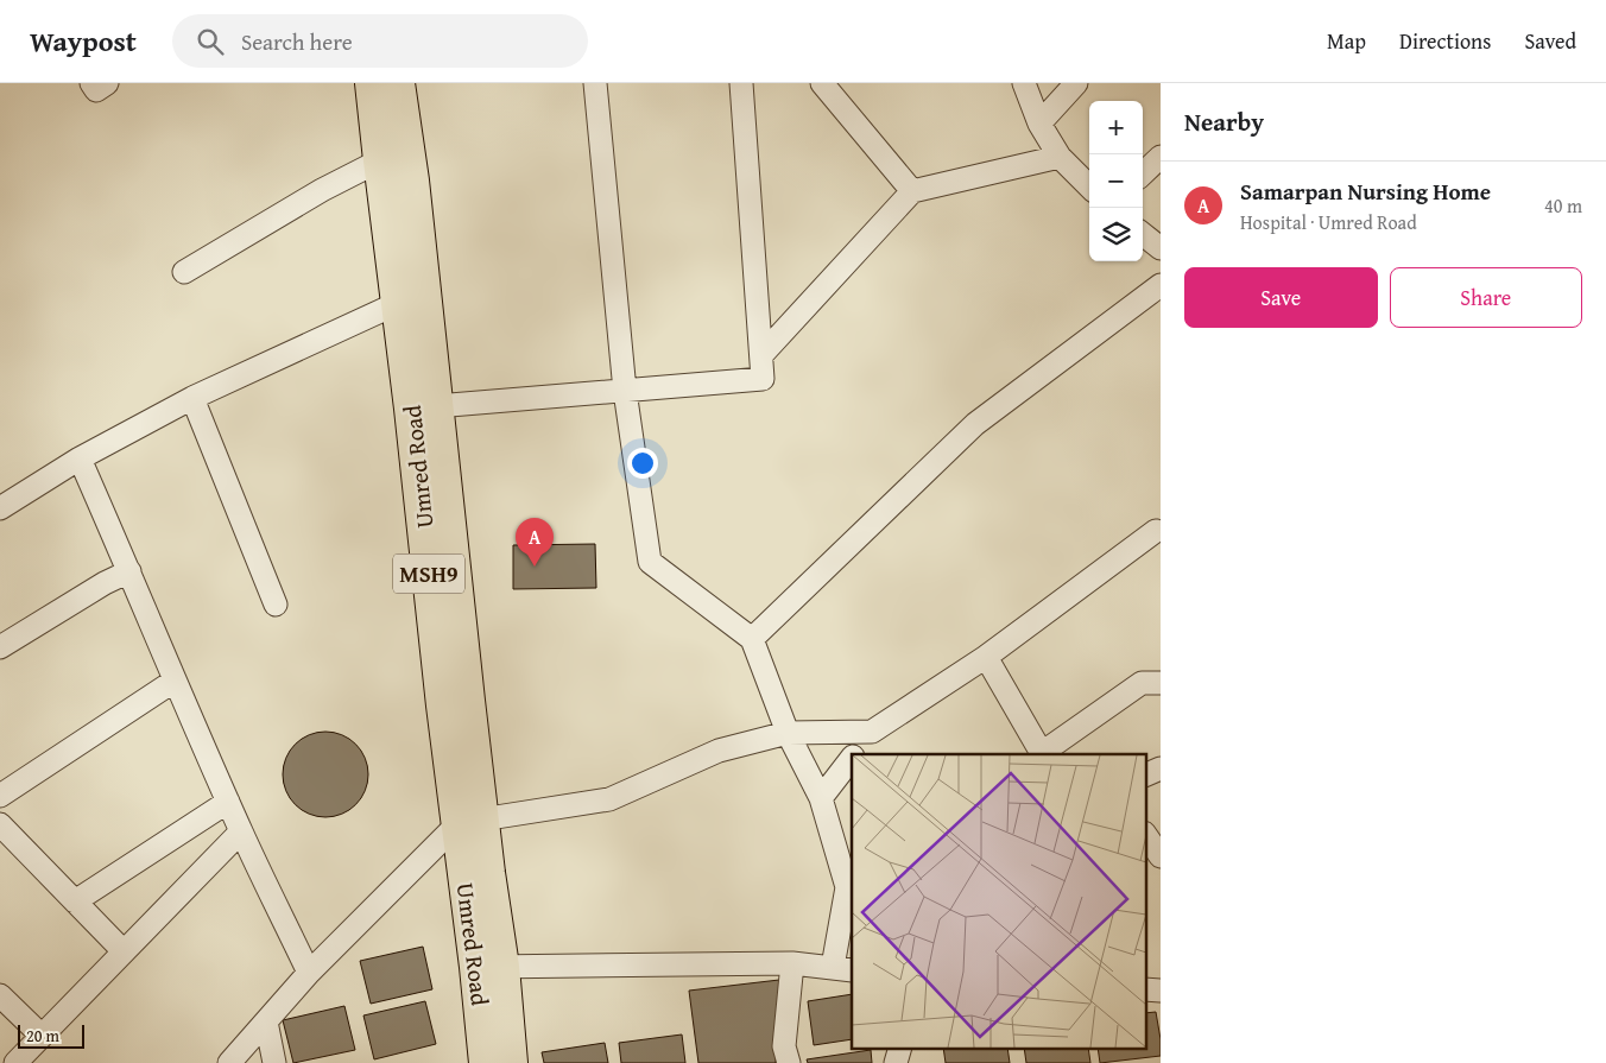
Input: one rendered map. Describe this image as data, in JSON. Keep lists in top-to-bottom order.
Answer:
{
  "streets": {
    "main road": ["Umred Road", "MSH9"]
  },
  "scale_bar": "20 m",
  "page": {
    "header": "Waypost",
    "search": "Search here",
    "nav": ["Map", "Directions", "Saved"],
    "heading": "Nearby",
    "map_buttons": ["+", "−"],
    "list": [
      {
        "mark": "A",
        "name": "Samarpan Nursing Home",
        "note": "Hospital · Umred Road",
        "value": "40 m"
      }
    ],
    "buttons": ["Save", "Share"],
    "pins": "A",
    "scale": "20 m"
  }
}
